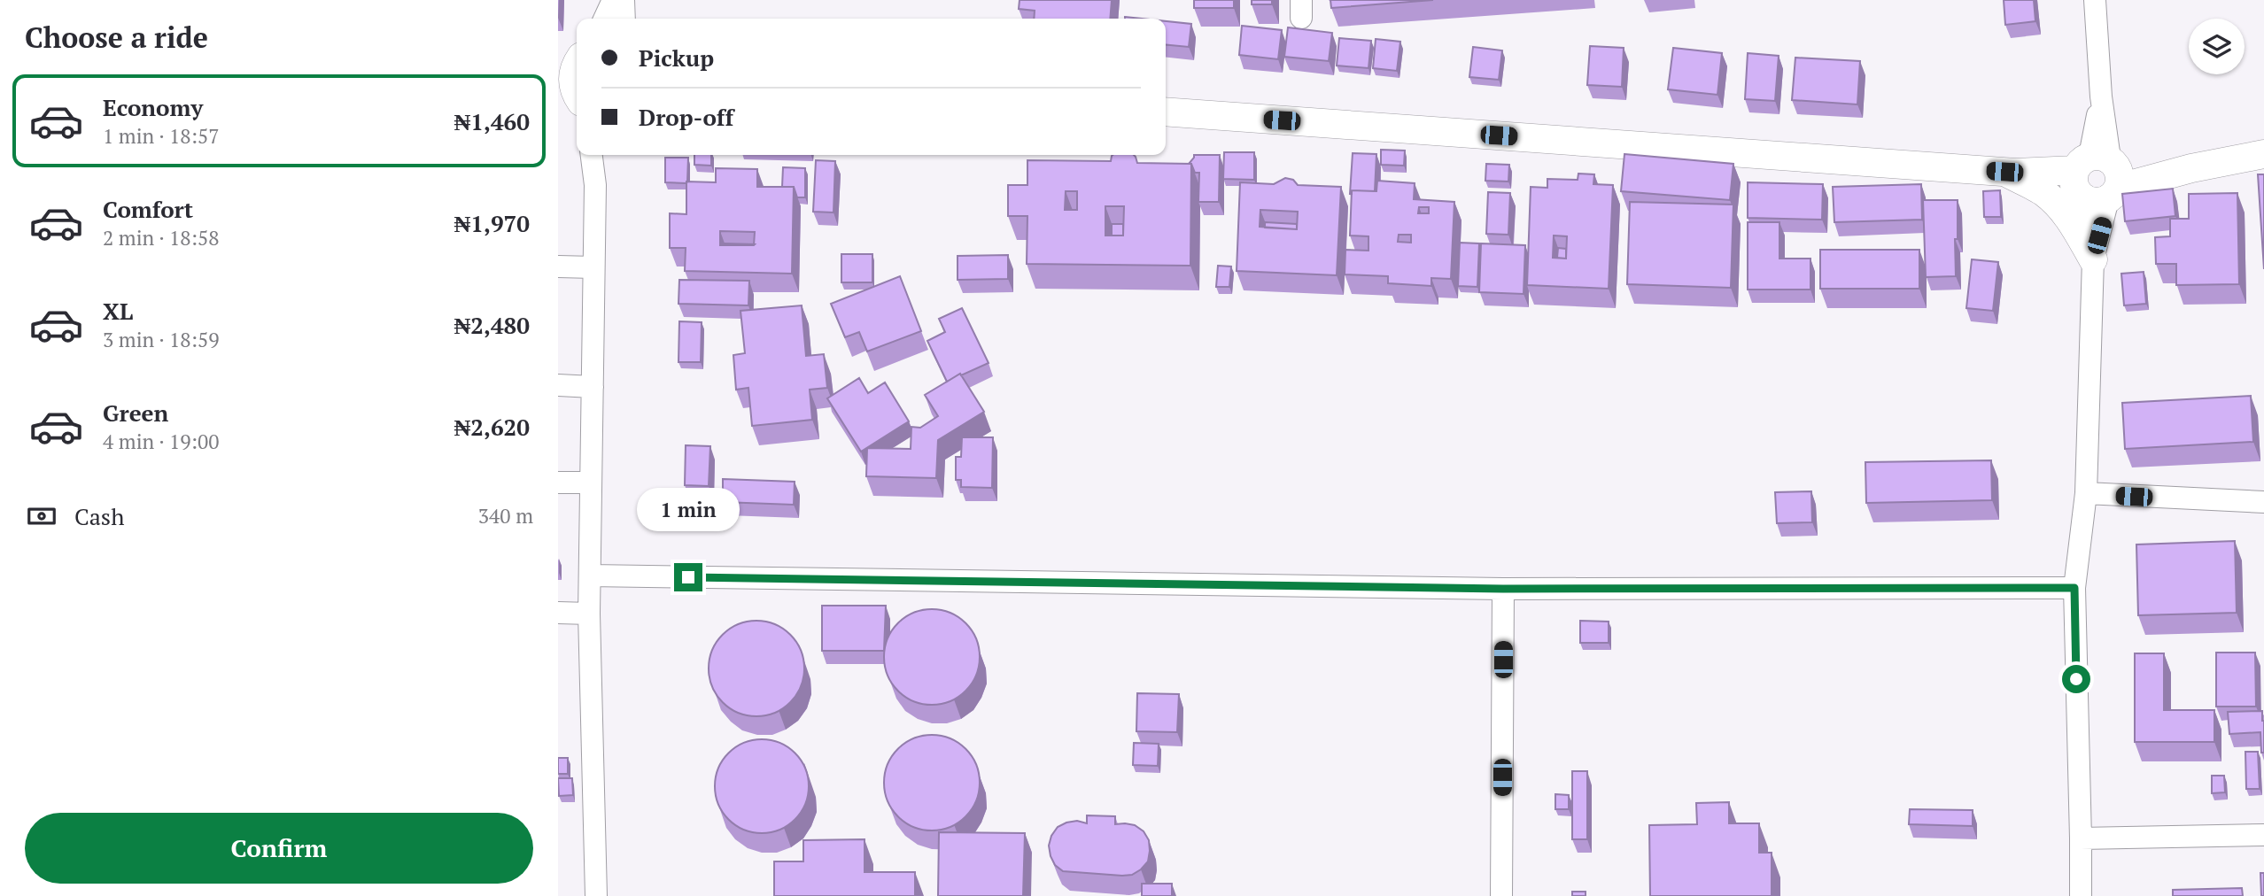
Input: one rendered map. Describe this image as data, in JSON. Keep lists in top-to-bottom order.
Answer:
{
  "page": {
    "heading": "Choose a ride",
    "banner": ["Pickup", "Drop-off"],
    "list": [
      {
        "name": "Economy",
        "note": "1 min · 18:57",
        "value": "₦1,460"
      },
      {
        "name": "Comfort",
        "note": "2 min · 18:58",
        "value": "₦1,970"
      },
      {
        "name": "XL",
        "note": "3 min · 18:59",
        "value": "₦2,480"
      },
      {
        "name": "Green",
        "note": "4 min · 19:00",
        "value": "₦2,620"
      }
    ],
    "pay": ["Cash", "340 m"],
    "bubble": "1 min",
    "buttons": "Confirm"
  }
}
